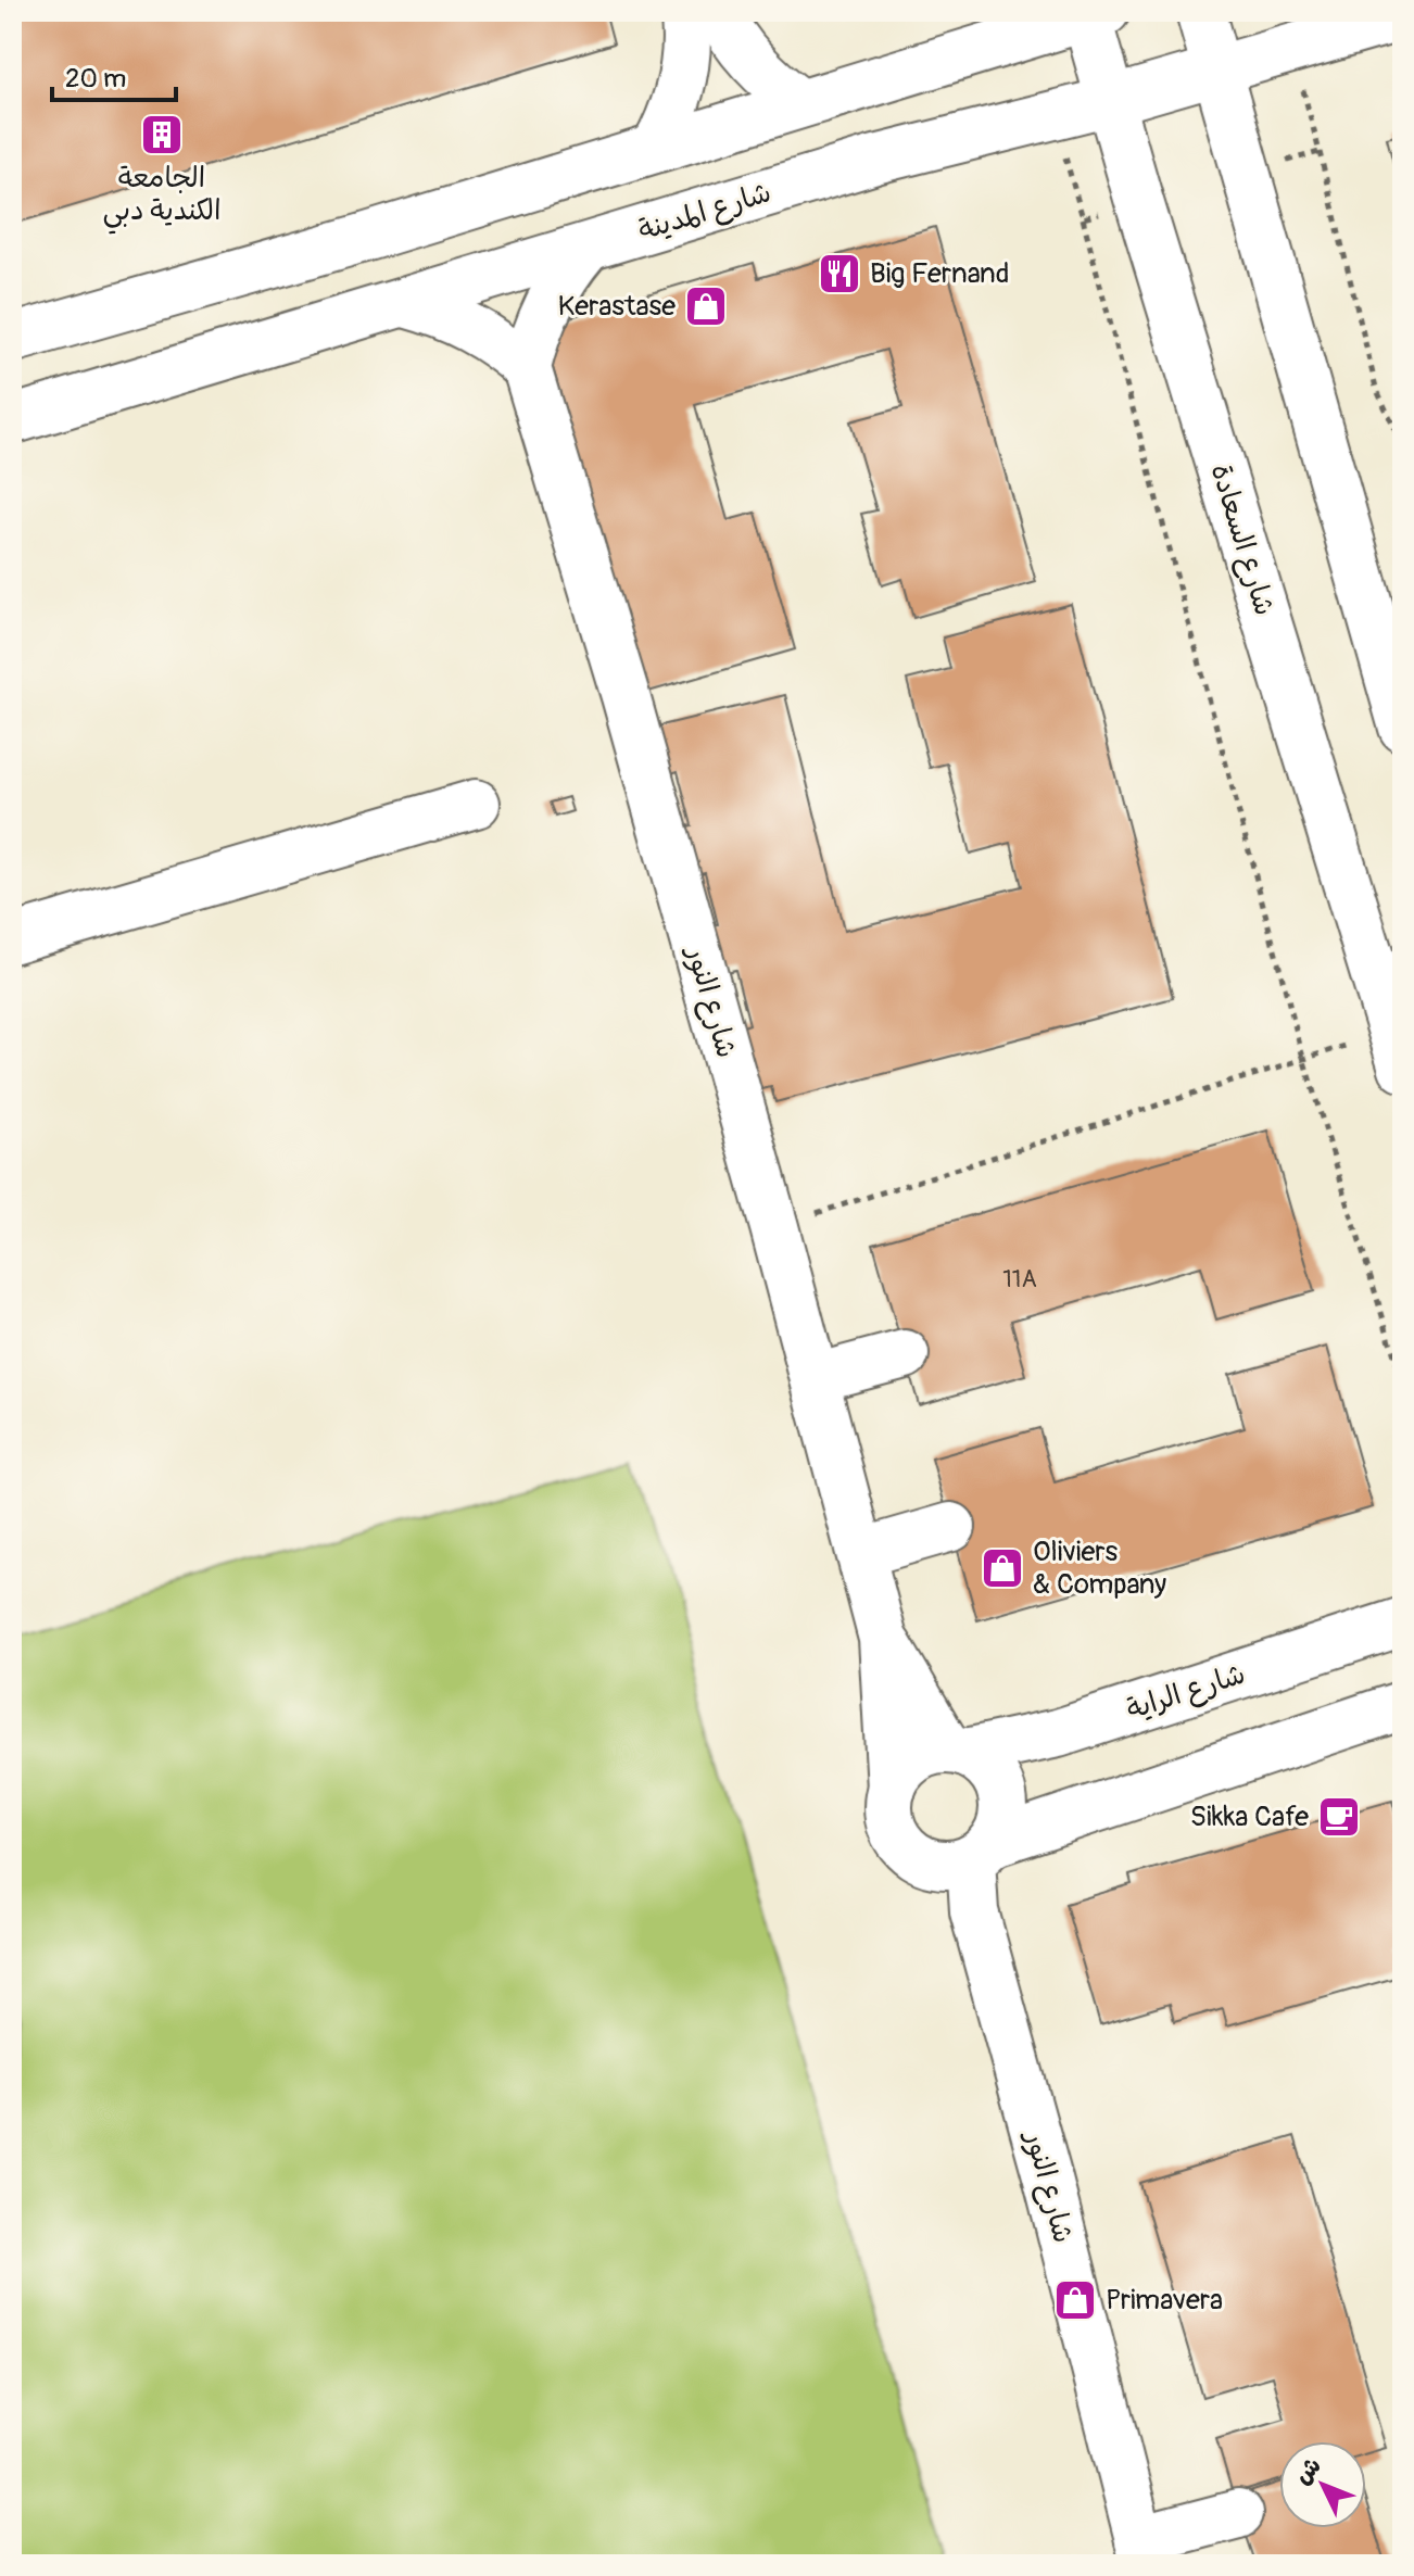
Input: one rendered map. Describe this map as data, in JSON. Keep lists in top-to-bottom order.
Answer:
{
  "streets": {
    "street": [
      "شارع المدينة",
      "شارع السعادة",
      "شارع النور",
      "شارع الراية"
    ]
  },
  "crossings": [
    ["شارع المدينة", "شارع السعادة"],
    ["شارع النور", "شارع الراية"]
  ],
  "places": {
    "building": ["الجامعة الكندية دبي"],
    "restaurant": ["Big Fernand"],
    "shop": ["Kerastase", "Oliviers & Company", "Primavera"],
    "cafe": ["Sikka Cafe"]
  },
  "house_numbers": ["11A"],
  "scale_bar": "20 m",
  "north": "top left"
}
